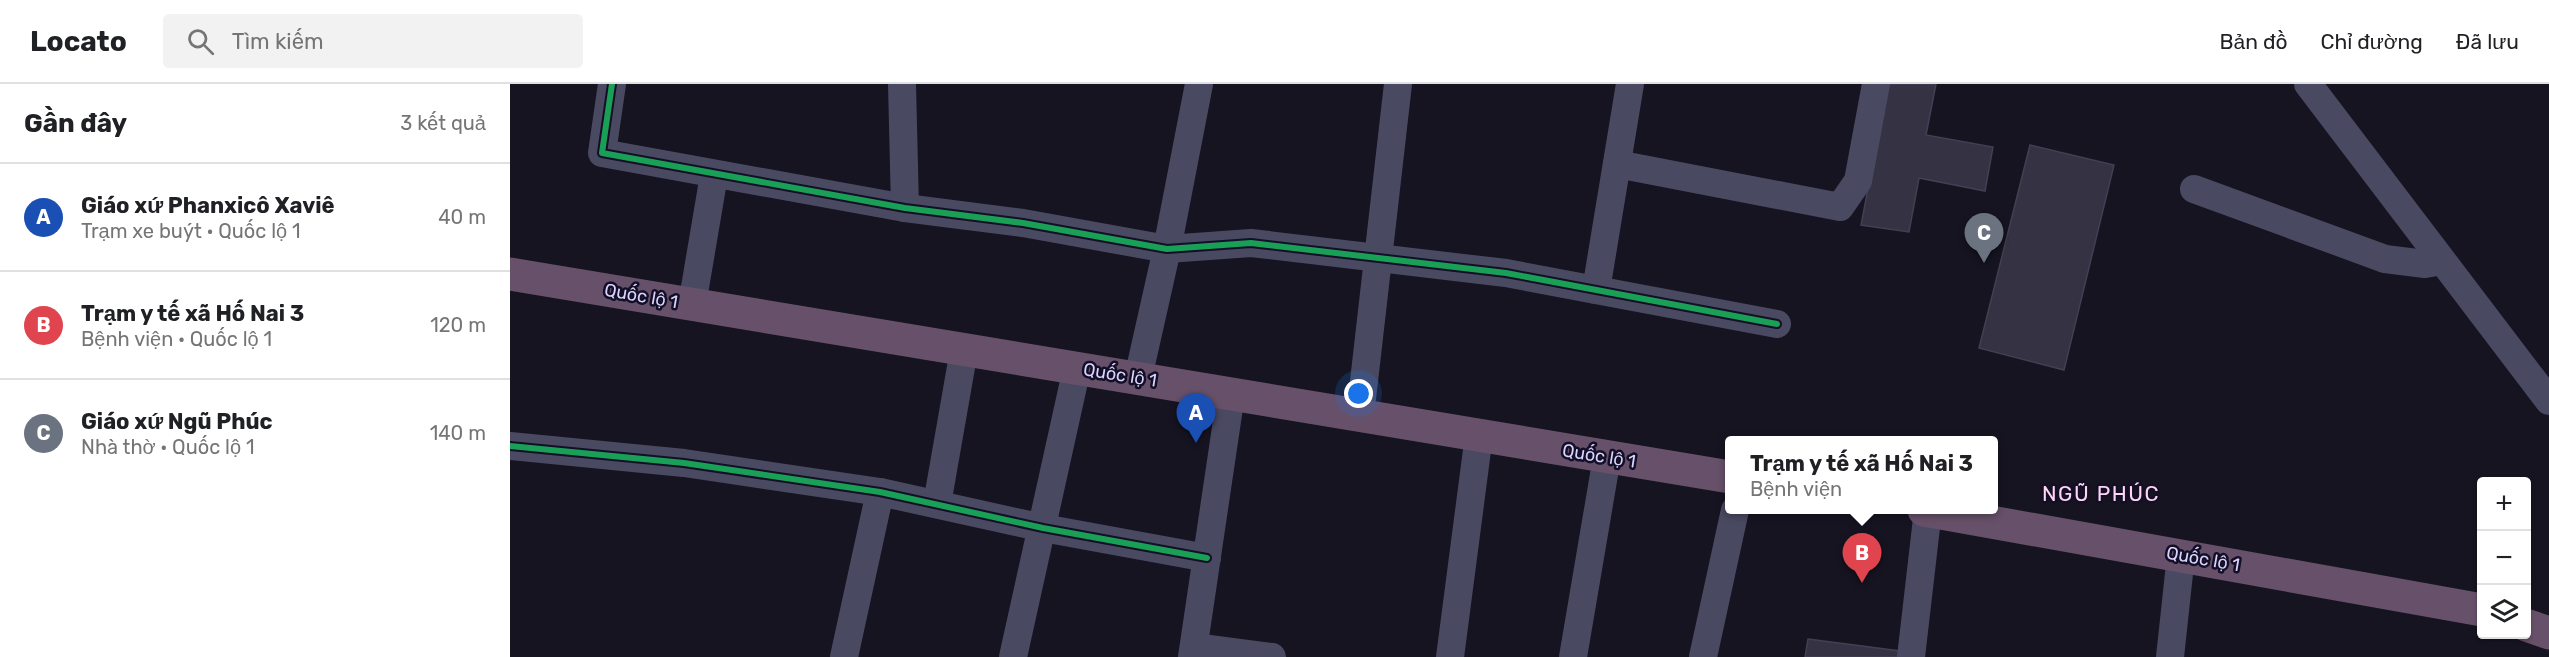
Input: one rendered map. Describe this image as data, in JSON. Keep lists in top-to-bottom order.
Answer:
{
  "streets": {
    "highway": ["Quốc lộ 1"]
  },
  "districts": ["NGŨ PHÚC"],
  "page": {
    "header": "Locato",
    "search": "Tìm kiếm",
    "nav": ["Bản đồ", "Chỉ đường", "Đã lưu"],
    "heading": ["Gần đây", "3 kết quả"],
    "list": [
      {
        "mark": "A",
        "name": "Giáo xứ Phanxicô Xaviê",
        "note": "Trạm xe buýt · Quốc lộ 1",
        "value": "40 m"
      },
      {
        "mark": "B",
        "name": "Trạm y tế xã Hố Nai 3",
        "note": "Bệnh viện · Quốc lộ 1",
        "value": "120 m"
      },
      {
        "mark": "C",
        "name": "Giáo xứ Ngũ Phúc",
        "note": "Nhà thờ · Quốc lộ 1",
        "value": "140 m"
      }
    ],
    "pins": ["C", "A", "B"],
    "popup": ["Trạm y tế xã Hố Nai 3", "Bệnh viện"],
    "map_buttons": ["+", "−"]
  }
}
